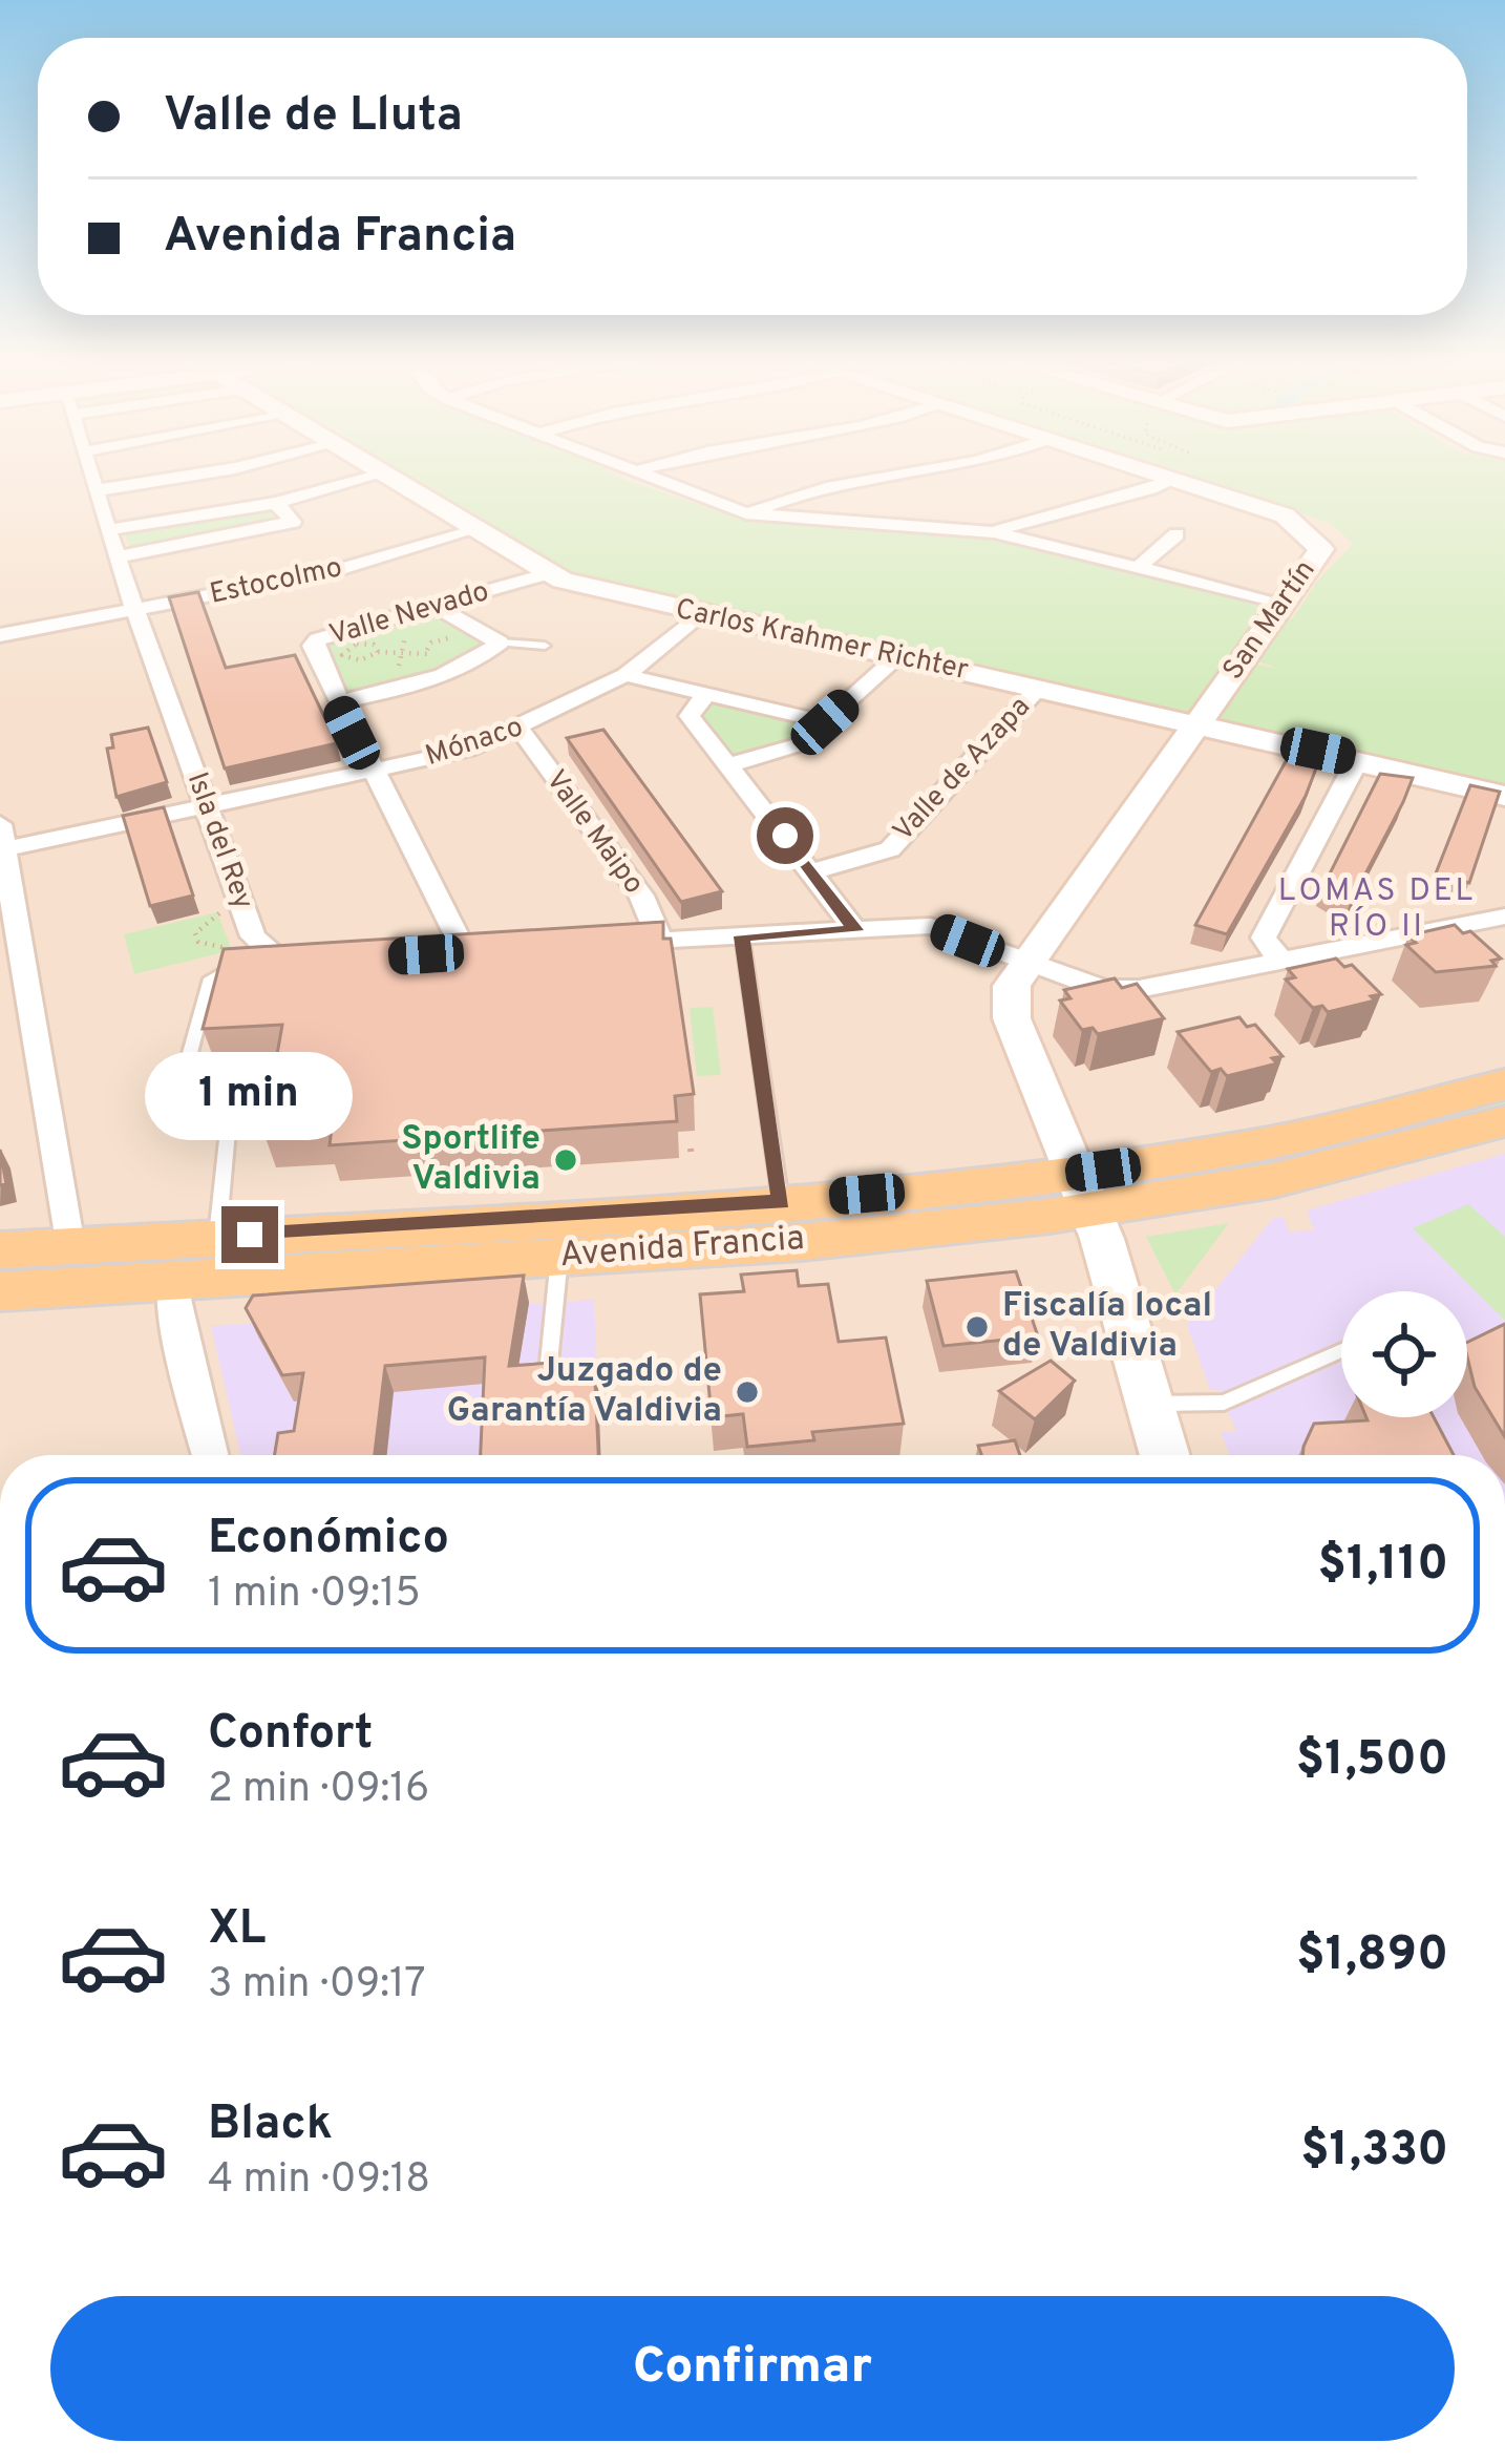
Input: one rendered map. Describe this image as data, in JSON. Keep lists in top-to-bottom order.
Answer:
{
  "streets": {
    "main road": ["Avenida Francia"],
    "street": [
      "Estocolmo",
      "Valle Nevado",
      "San Martín",
      "Carlos Krahmer Richter",
      "Mónaco",
      "Valle de Azapa",
      "Valle Maipo",
      "Isla del Rey"
    ]
  },
  "crossings": [
    ["Estocolmo", "Carlos Krahmer Richter"],
    ["Estocolmo", "Isla del Rey"],
    ["Valle Nevado", "Carlos Krahmer Richter"],
    ["Valle Nevado", "Mónaco"],
    ["San Martín", "Carlos Krahmer Richter"],
    ["San Martín", "Avenida Francia"],
    ["Carlos Krahmer Richter", "Mónaco"],
    ["Carlos Krahmer Richter", "Valle de Azapa"],
    ["Mónaco", "Valle Maipo"],
    ["Mónaco", "Isla del Rey"]
  ],
  "districts": ["LOMAS DEL RÍO II"],
  "places": ["Sportlife Valdivia", "Fiscalía local de Valdivia", "Juzgado de Garantía Valdivia"],
  "page": {
    "banner": ["Valle de Lluta", "Avenida Francia"],
    "bubble": "1 min",
    "list": [
      {
        "name": "Económico",
        "note": "1 min · 09:15",
        "value": "$1,110"
      },
      {
        "name": "Confort",
        "note": "2 min · 09:16",
        "value": "$1,500"
      },
      {
        "name": "XL",
        "note": "3 min · 09:17",
        "value": "$1,890"
      },
      {
        "name": "Black",
        "note": "4 min · 09:18",
        "value": "$1,330"
      }
    ],
    "buttons": "Confirmar"
  }
}
